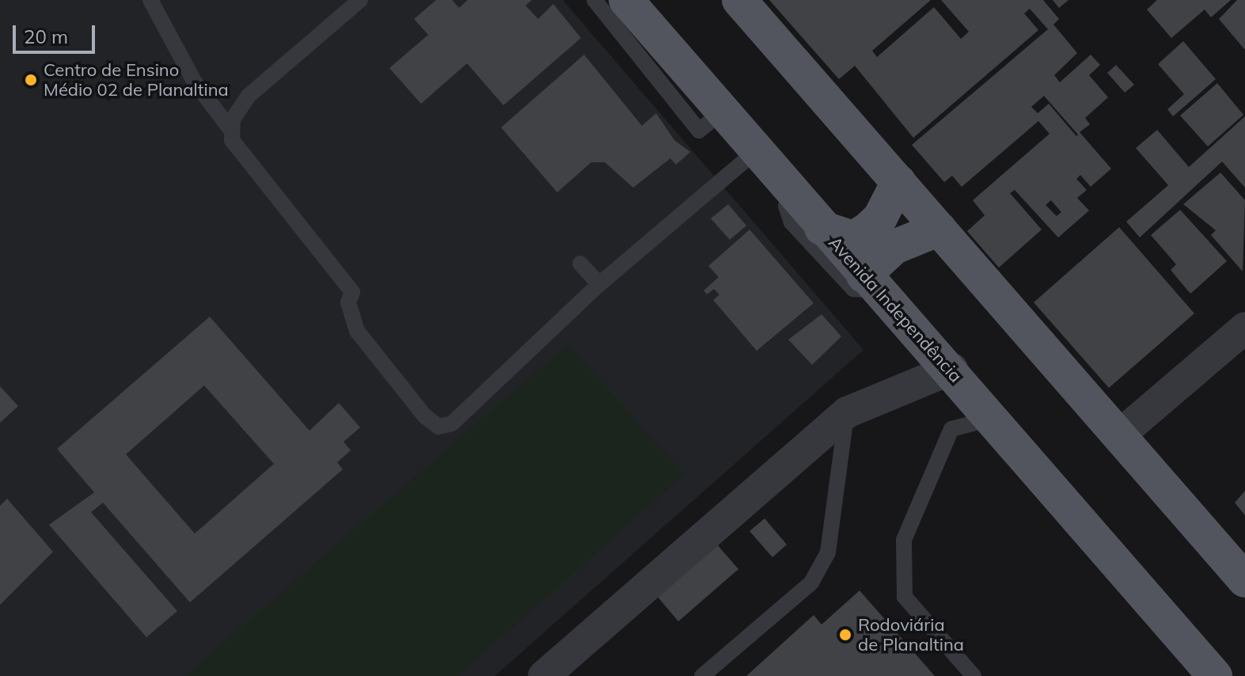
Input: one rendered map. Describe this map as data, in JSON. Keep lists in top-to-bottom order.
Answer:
{
  "streets": {
    "main road": ["Avenida Independência"]
  },
  "places": ["Centro de Ensino Médio 02 de Planaltina", "Rodoviária de Planaltina"],
  "scale_bar": "20 m"
}
